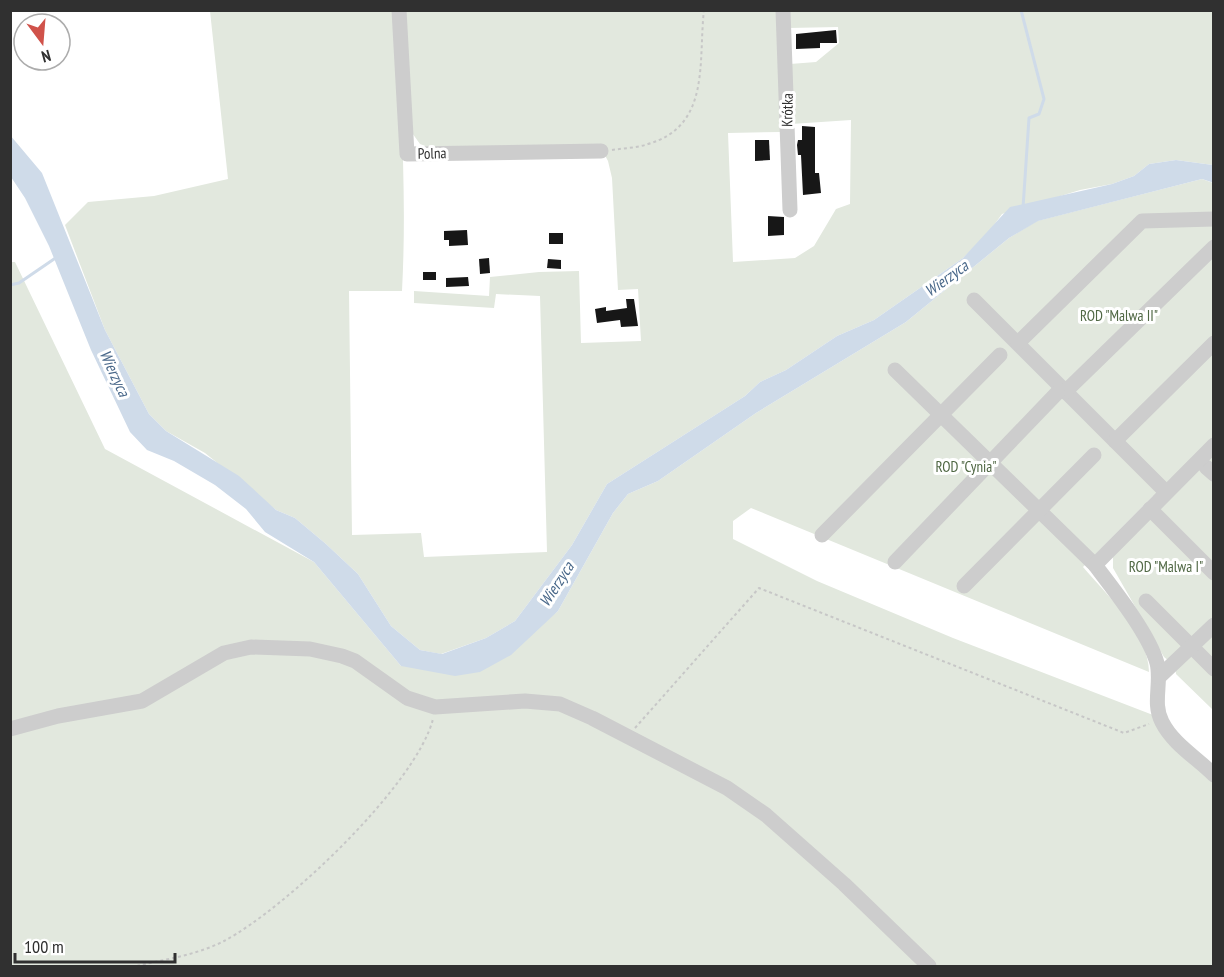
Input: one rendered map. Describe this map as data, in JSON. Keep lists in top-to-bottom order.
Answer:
{
  "streets": {
    "street": ["Krótka", "Polna"]
  },
  "water": ["Wierzyca"],
  "parks": ["ROD \"Malwa II\"", "ROD \"Cynia\"", "ROD \"Malwa I\""],
  "scale_bar": "100 m",
  "north": "bottom"
}
